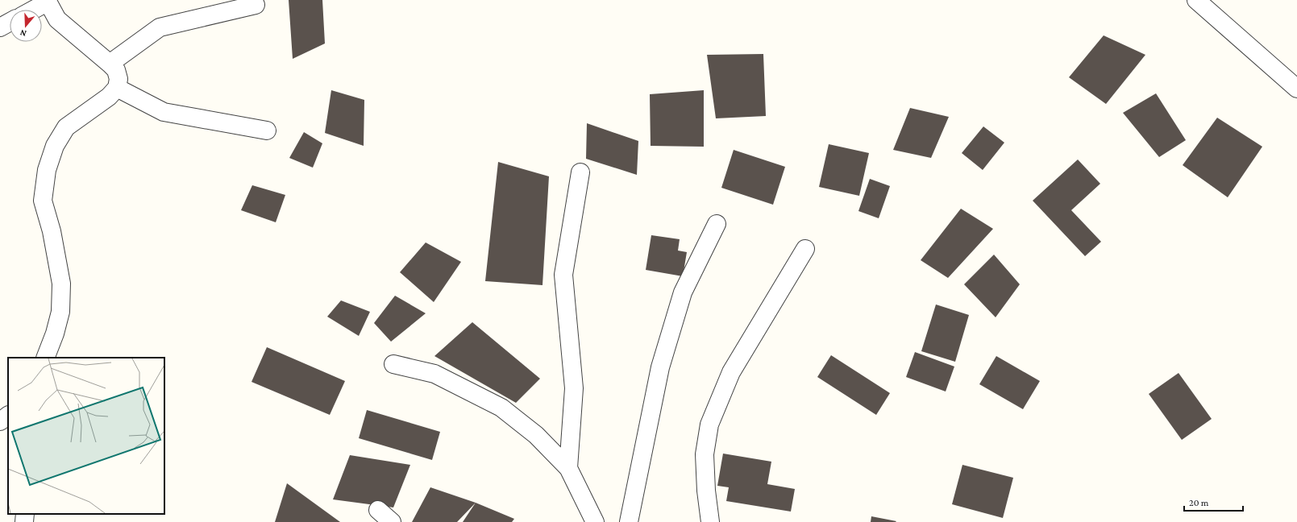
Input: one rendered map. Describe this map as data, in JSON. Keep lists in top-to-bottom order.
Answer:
{
  "scale_bar": "20 m",
  "north": "bottom"
}
